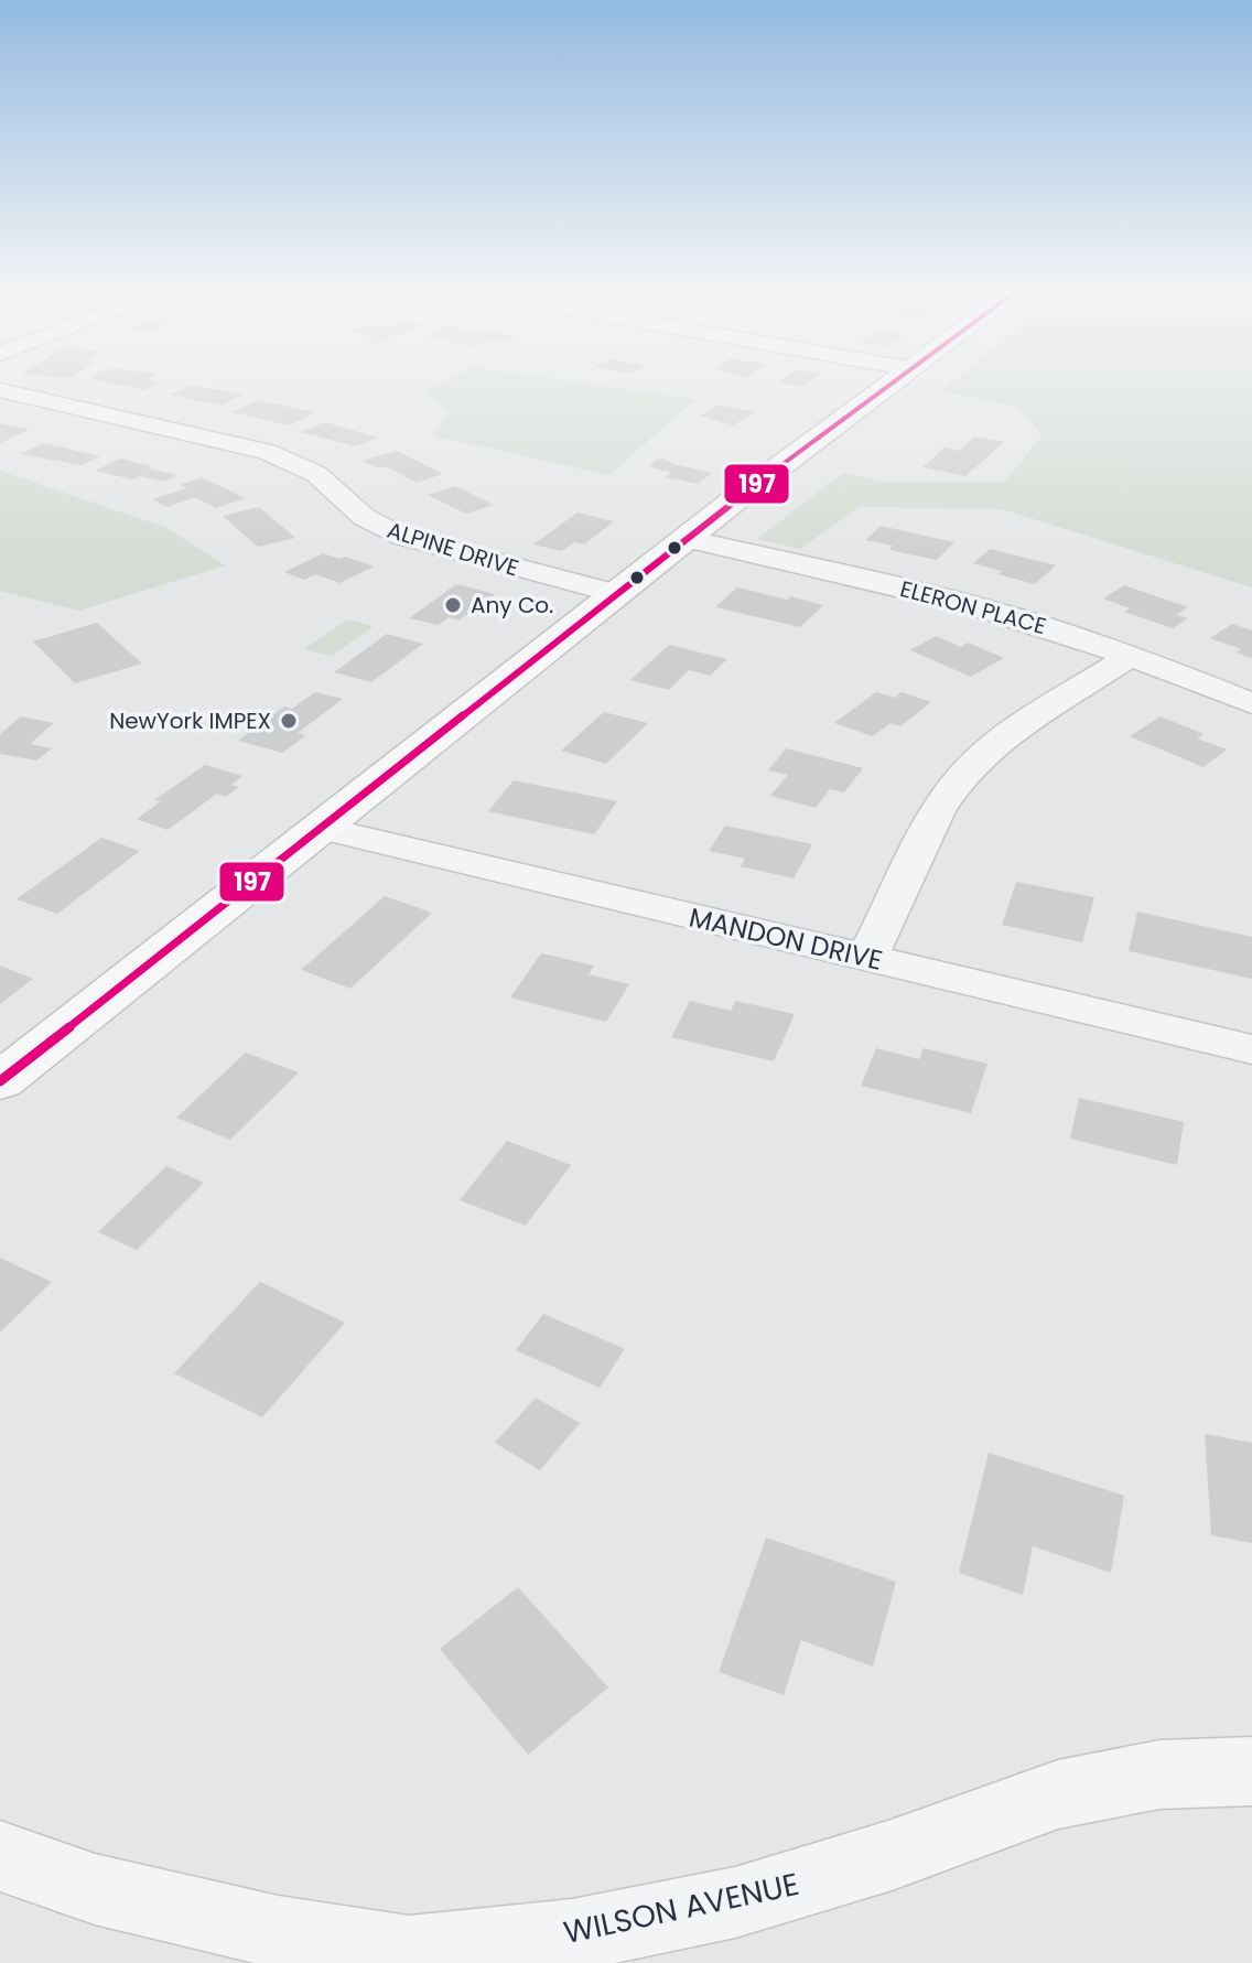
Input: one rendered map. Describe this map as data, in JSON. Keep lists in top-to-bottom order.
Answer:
{
  "streets": {
    "street": [
      "ALPINE DRIVE",
      "ELERON PLACE",
      "MANDON DRIVE",
      "WILSON AVENUE"
    ]
  },
  "places": ["Any Co.", "NewYork IMPEX"],
  "lines": ["transit line 197"]
}
